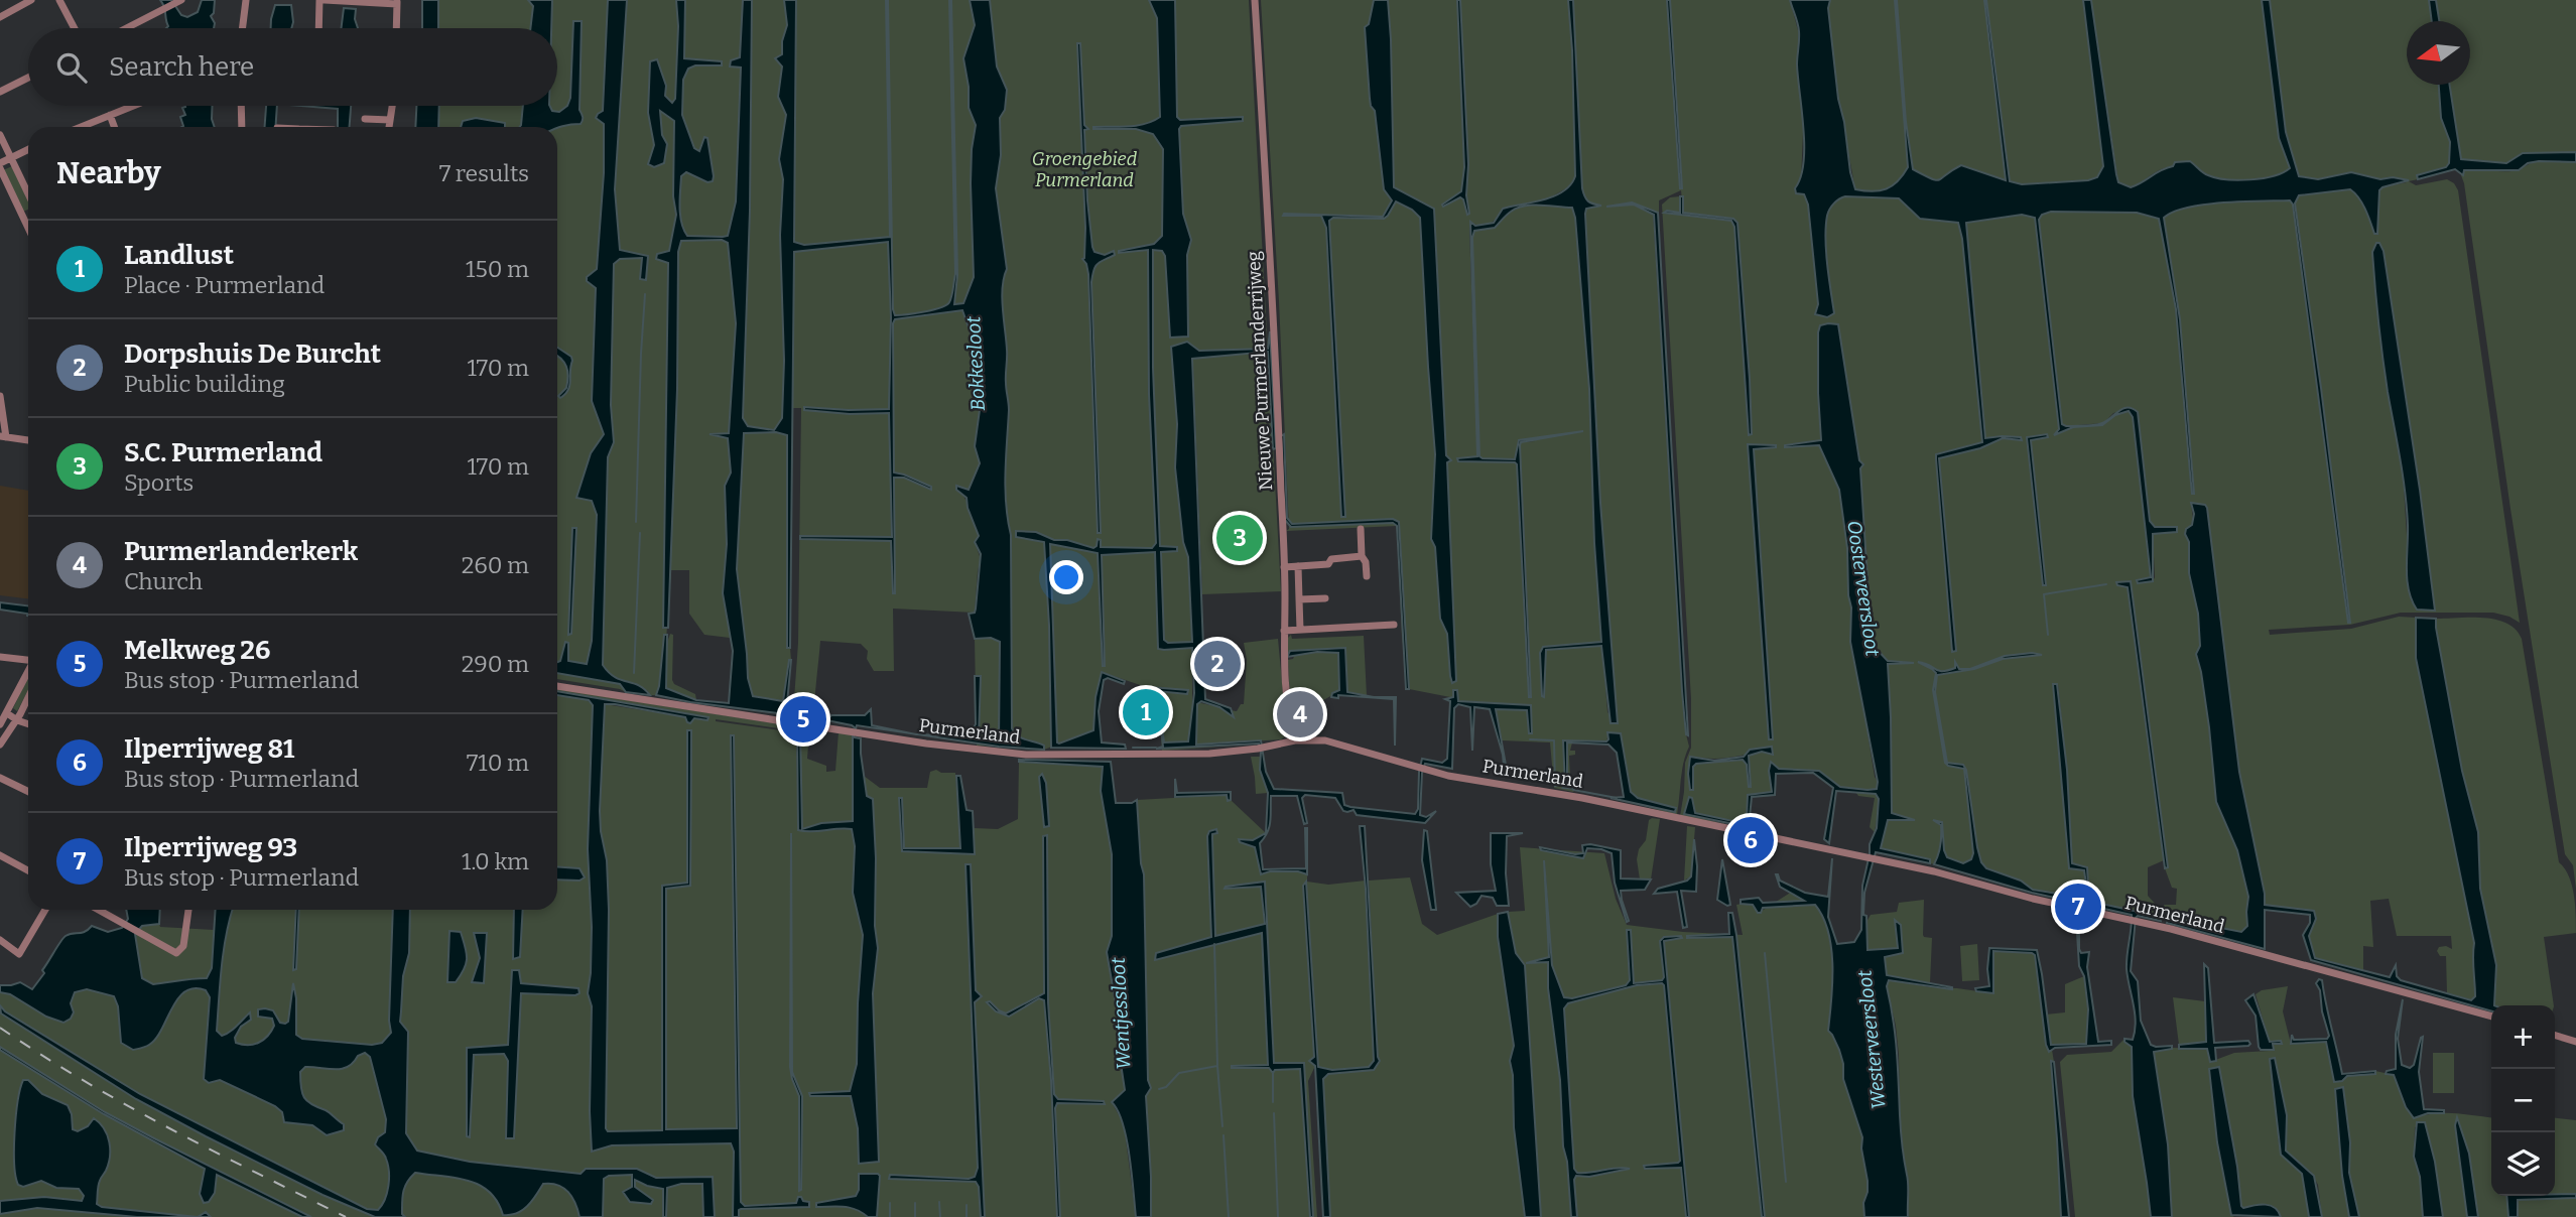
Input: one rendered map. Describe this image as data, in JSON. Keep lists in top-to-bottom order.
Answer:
{
  "streets": {
    "street": ["Nieuwe Purmerlanderrijweg", "Purmerland"]
  },
  "crossings": [
    ["Nieuwe Purmerlanderrijweg", "Purmerland"]
  ],
  "water": [
    "Bokkesloot",
    "Oosterveersloot",
    "Wentjessloot",
    "Westerveersloot"
  ],
  "parks": ["Groengebied Purmerland"],
  "north": "left",
  "page": {
    "search": "Search here",
    "heading": ["Nearby", "7 results"],
    "list": [
      {
        "mark": "1",
        "name": "Landlust",
        "note": "Place · Purmerland",
        "value": "150 m"
      },
      {
        "mark": "2",
        "name": "Dorpshuis De Burcht",
        "note": "Public building",
        "value": "170 m"
      },
      {
        "mark": "3",
        "name": "S.C. Purmerland",
        "note": "Sports",
        "value": "170 m"
      },
      {
        "mark": "4",
        "name": "Purmerlanderkerk",
        "note": "Church",
        "value": "260 m"
      },
      {
        "mark": "5",
        "name": "Melkweg 26",
        "note": "Bus stop · Purmerland",
        "value": "290 m"
      },
      {
        "mark": "6",
        "name": "Ilperrijweg 81",
        "note": "Bus stop · Purmerland",
        "value": "710 m"
      },
      {
        "mark": "7",
        "name": "Ilperrijweg 93",
        "note": "Bus stop · Purmerland",
        "value": "1.0 km"
      }
    ],
    "pins": [
      "3",
      "2",
      "1",
      "4",
      "5",
      "6",
      "7"
    ],
    "map_buttons": ["+", "−"]
  }
}
